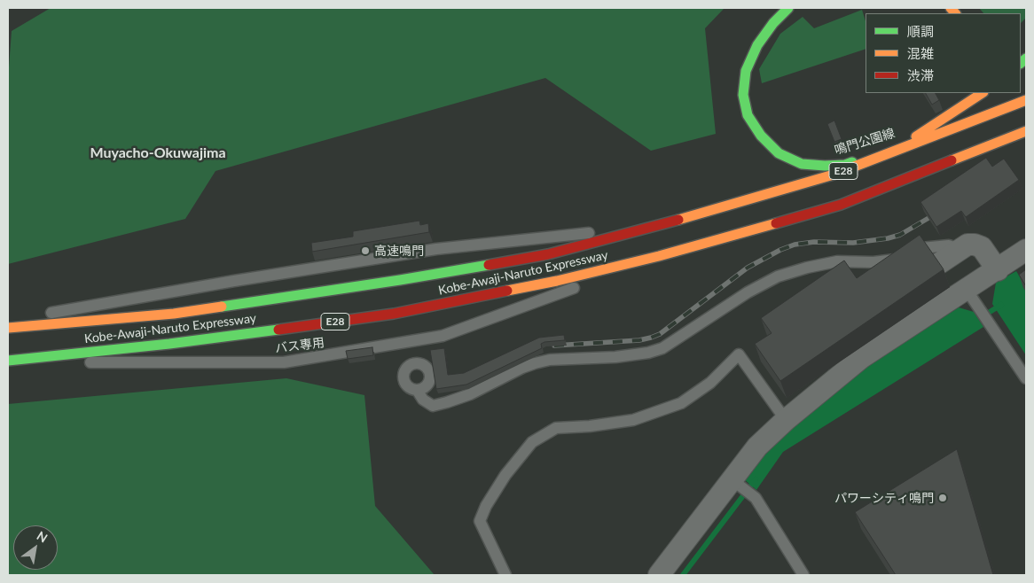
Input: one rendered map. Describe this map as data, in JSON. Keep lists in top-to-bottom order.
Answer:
{
  "streets": {
    "main road": ["鳴門公園線", "E28", "Kobe-Awaji-Naruto Expressway"],
    "lane": ["バス専用"]
  },
  "crossings": [
    ["Kobe-Awaji-Naruto Expressway", "バス専用"]
  ],
  "districts": ["Muyacho-Okuwajima"],
  "places": ["高速鳴門", "パワーシティ鳴門"],
  "legend": ["順調", "混雑", "渋滞"],
  "north": "top right"
}
